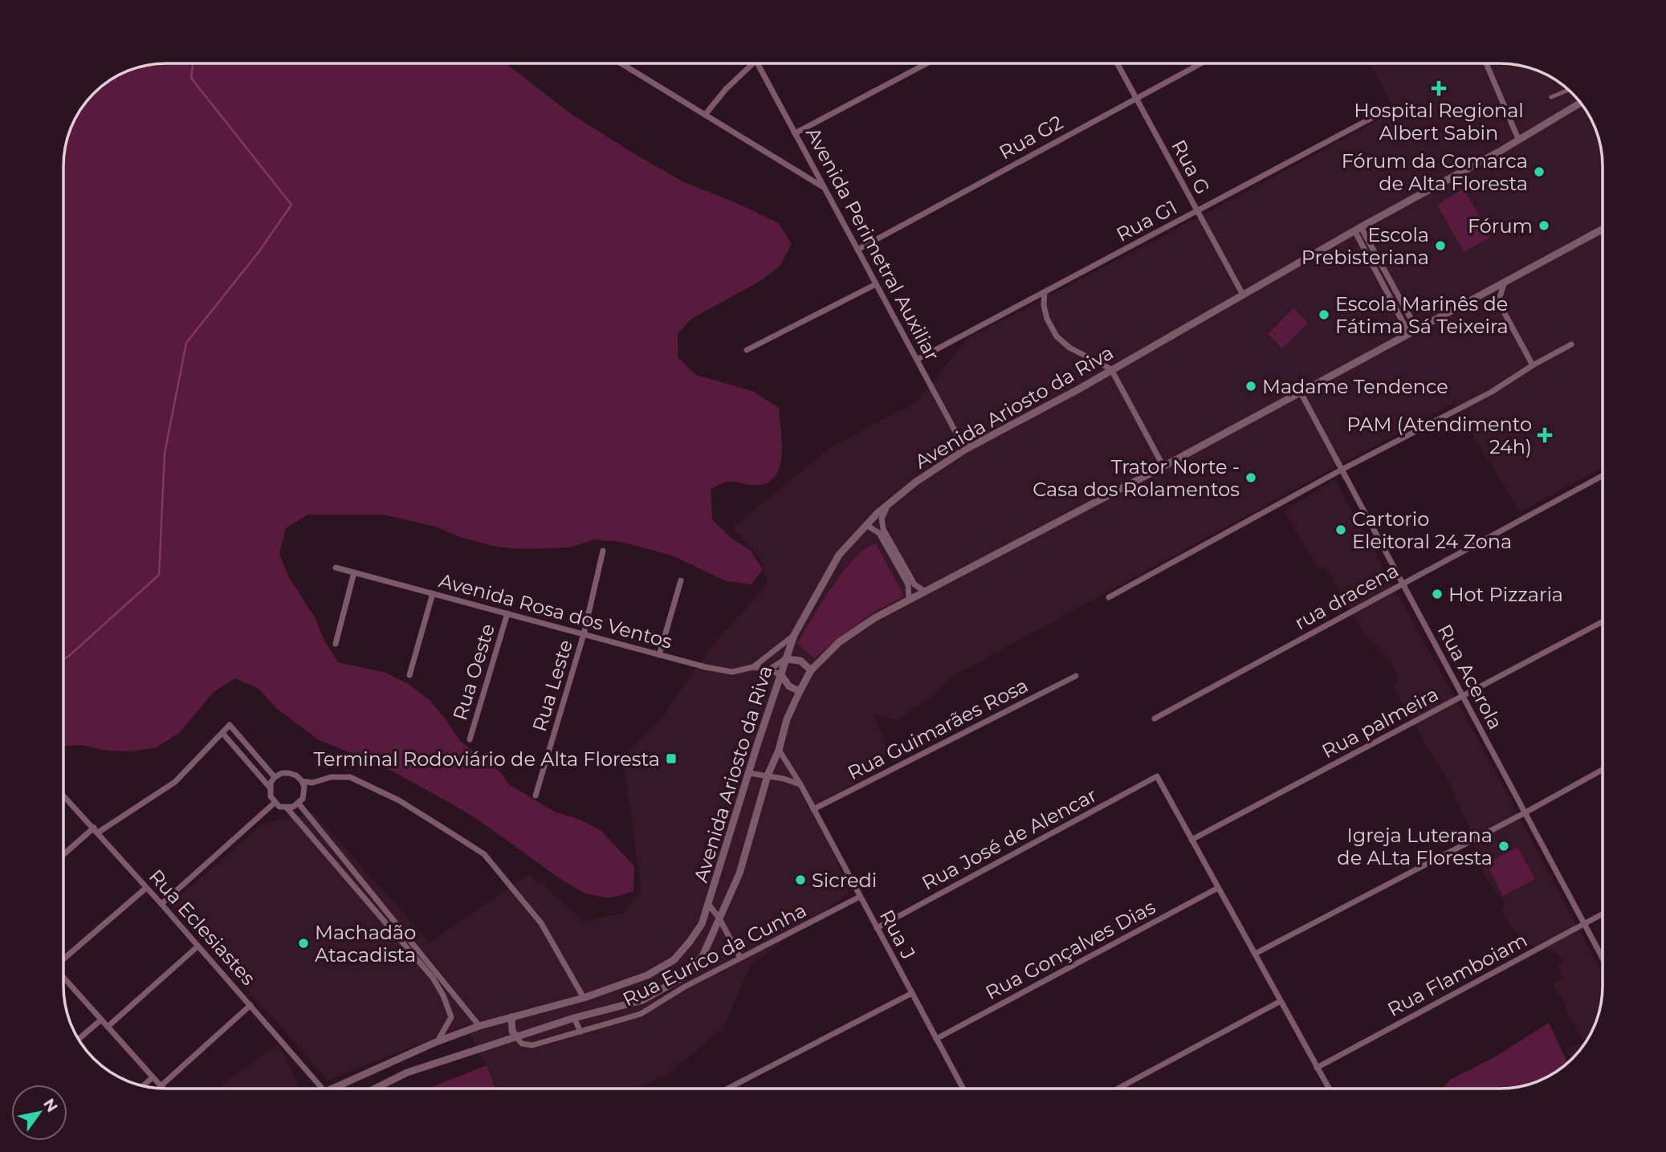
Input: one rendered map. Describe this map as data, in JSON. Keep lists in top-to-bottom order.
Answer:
{
  "streets": {
    "street": [
      "Rua G2",
      "Rua G",
      "Rua G1",
      "Avenida Perimetral Auxiliar",
      "Avenida Ariosto da Riva",
      "rua dracena",
      "Avenida Rosa dos Ventos",
      "Rua Oeste",
      "Rua Acerola",
      "Rua Leste",
      "Rua palmeira",
      "Rua Guimarães Rosa",
      "Rua José de Alencar",
      "Rua Eclesiastes",
      "Rua J",
      "Rua Gonçalves Dias",
      "Rua Eurico da Cunha",
      "Rua Flamboiam"
    ]
  },
  "crossings": [
    ["Rua G2", "Rua G"],
    ["Rua G2", "Avenida Perimetral Auxiliar"],
    ["Rua G", "Rua G1"],
    ["Rua G", "Avenida Ariosto da Riva"],
    ["Rua G1", "Avenida Perimetral Auxiliar"],
    ["Avenida Perimetral Auxiliar", "Avenida Ariosto da Riva"],
    ["Avenida Ariosto da Riva", "Avenida Rosa dos Ventos"],
    ["rua dracena", "Rua Acerola"],
    ["Avenida Rosa dos Ventos", "Rua Oeste"],
    ["Avenida Rosa dos Ventos", "Rua Leste"],
    ["Rua Acerola", "Rua palmeira"],
    ["Rua Acerola", "Rua Flamboiam"],
    ["Rua palmeira", "Rua José de Alencar"],
    ["Rua Guimarães Rosa", "Rua J"],
    ["Rua José de Alencar", "Rua J"],
    ["Rua J", "Rua Gonçalves Dias"],
    ["Rua J", "Rua Eurico da Cunha"]
  ],
  "places": {
    "health": ["Hospital Regional Albert Sabin", "PAM (Atendimento 24h)"],
    "other": [
      "Fórum da Comarca de Alta Floresta",
      "Fórum",
      "Escola Prebisteriana",
      "Escola Marinês de Fátima Sá Teixeira",
      "Madame Tendence",
      "Trator Norte - Casa dos Rolamentos",
      "Cartorio Eleitoral 24 Zona",
      "Hot Pizzaria",
      "Igreja Luterana de ALta Floresta",
      "Sicredi",
      "Machadão Atacadista"
    ],
    "transit": ["Terminal Rodoviário de Alta Floresta"]
  },
  "north": "top right"
}
